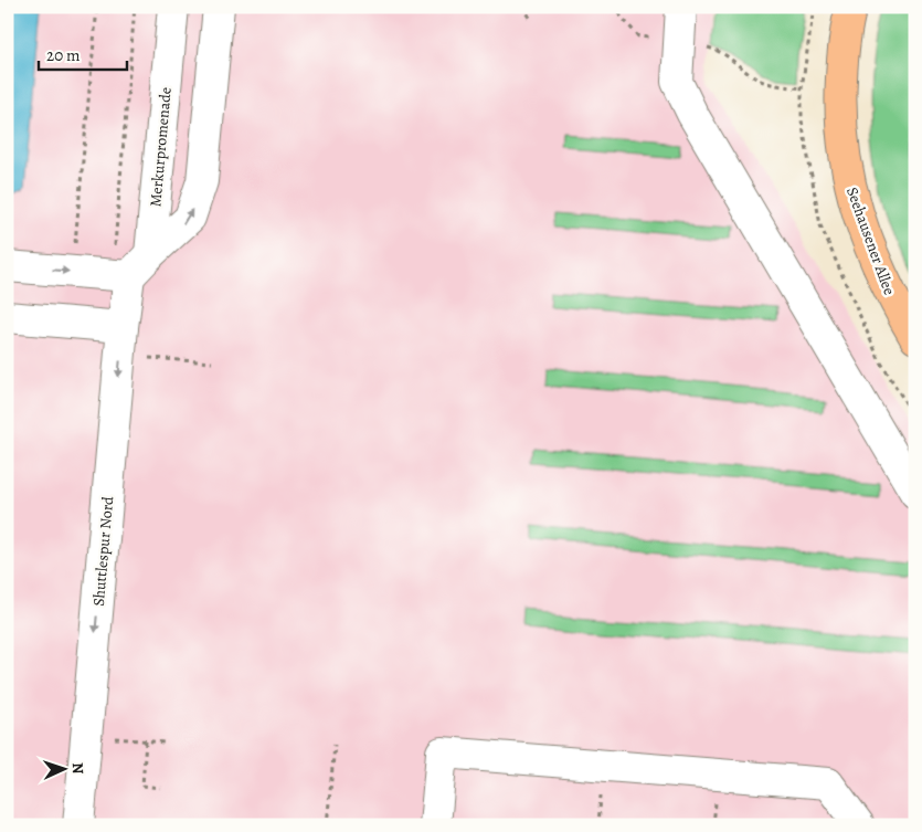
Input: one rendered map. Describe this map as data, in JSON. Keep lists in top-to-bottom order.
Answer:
{
  "streets": {
    "main road": ["Seehausener Allee"],
    "lane": ["Merkurpromenade", "Shuttlespur Nord"]
  },
  "one_way": ["Shuttlespur Nord"],
  "scale_bar": "20 m",
  "north": "right"
}
